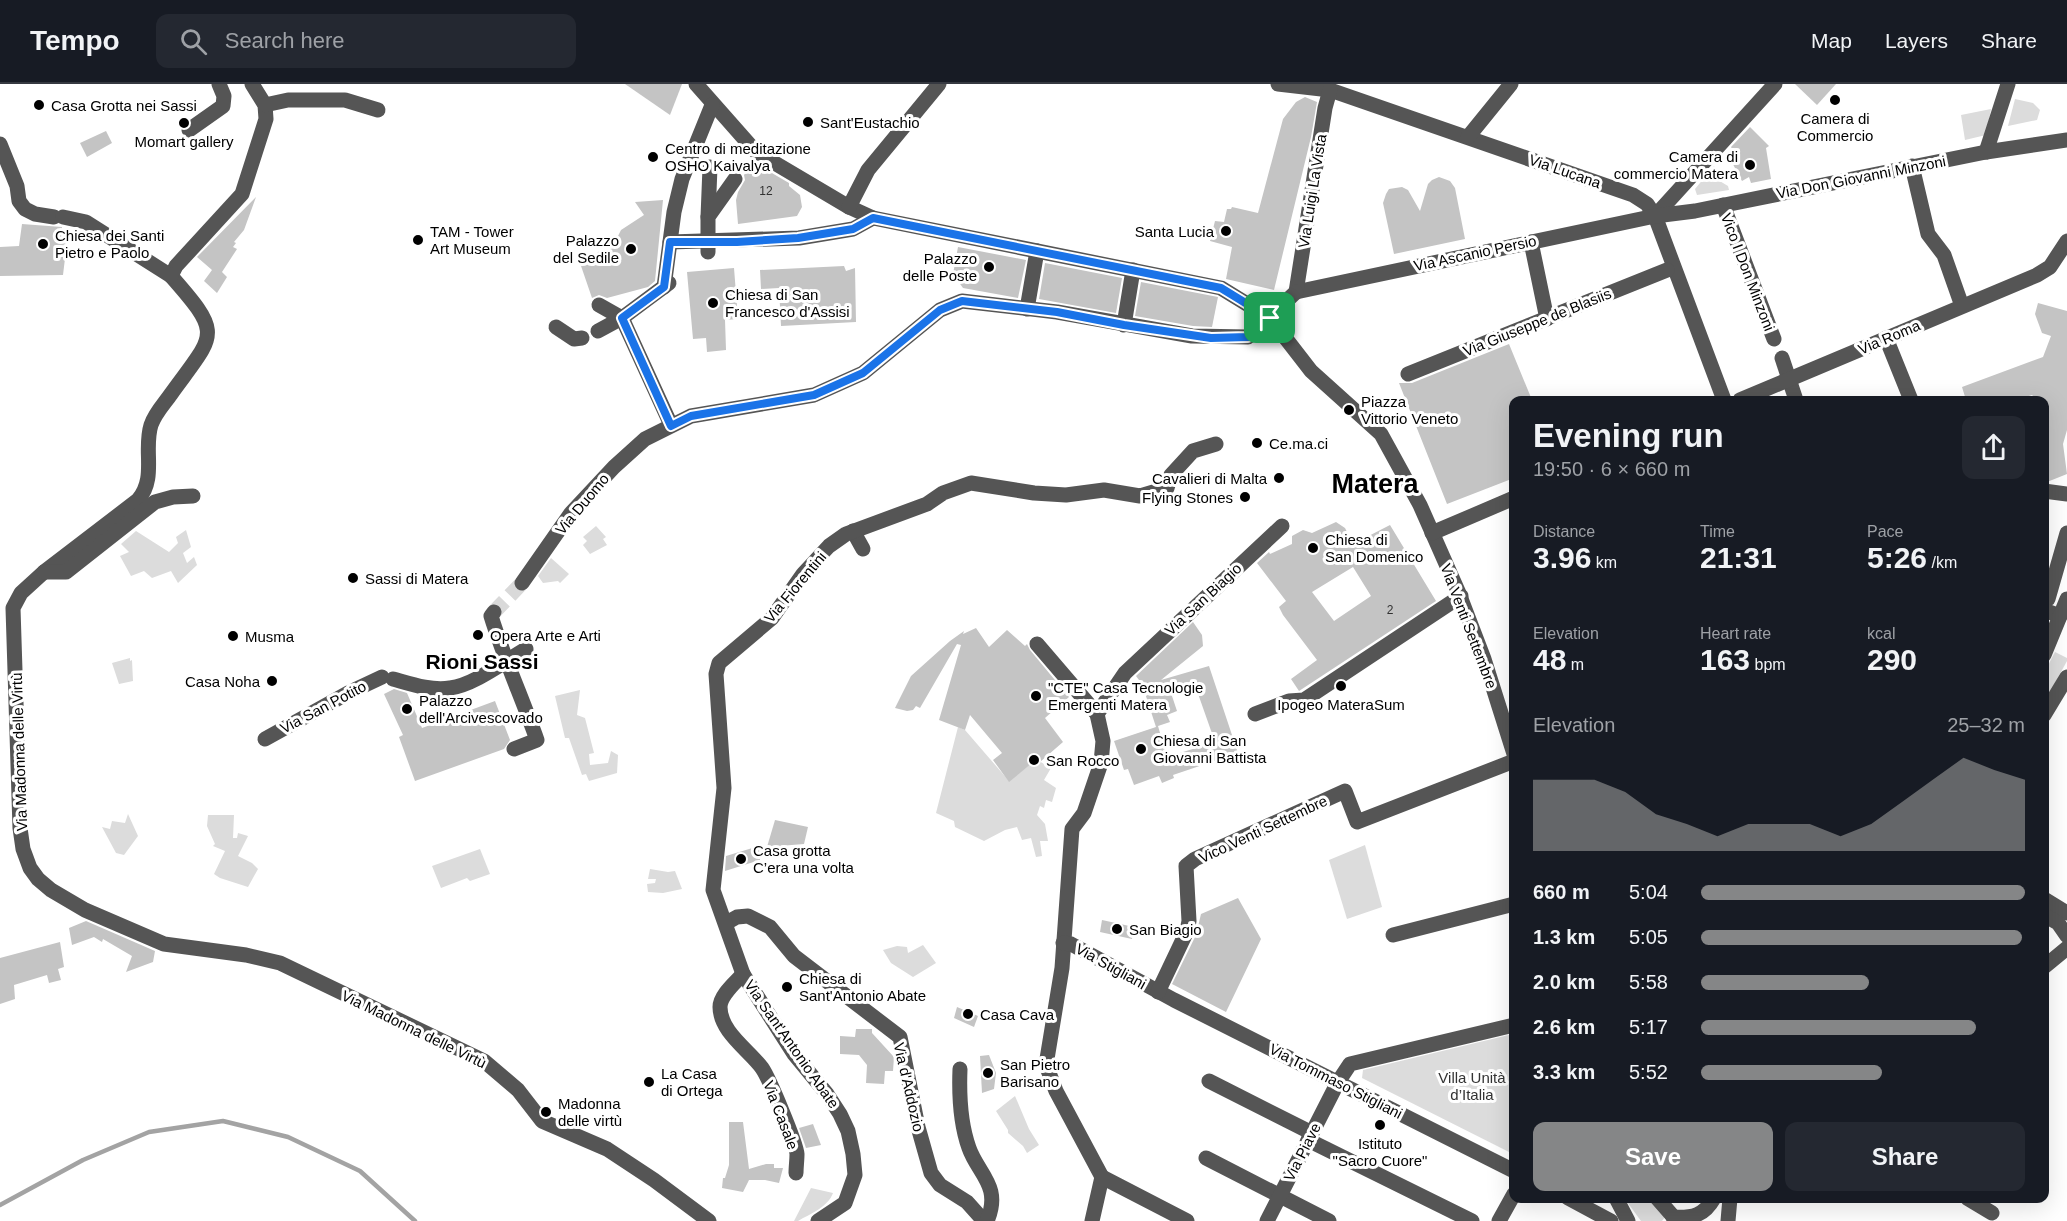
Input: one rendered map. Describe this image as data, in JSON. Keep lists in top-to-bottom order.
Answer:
{
  "streets": {
    "street": [
      "Via Lucana",
      "Via Don Giovanni Minzoni",
      "Via Luigi La Vista",
      "Via Ascanio Persio",
      "Vico I Don Minzoni",
      "Via Giuseppe de Blasiis",
      "Via Roma",
      "Via Duomo",
      "Via Fiorentini",
      "Via San Biagio",
      "Via Venti Settembre",
      "Via San Potito",
      "Via Madonna delle Virtù",
      "Vico Venti Settembre",
      "Via Stigliani",
      "Via Sant'Antonio Abate",
      "Via Tommaso Stigliani",
      "Via d'Addozio",
      "Via Casale",
      "Via Piave"
    ]
  },
  "crossings": [
    ["Via Lucana", "Via Don Giovanni Minzoni"],
    ["Via Lucana", "Via Luigi La Vista"],
    ["Via Lucana", "Via Ascanio Persio"],
    ["Via Don Giovanni Minzoni", "Via Ascanio Persio"],
    ["Via Don Giovanni Minzoni", "Vico I Don Minzoni"],
    ["Via Luigi La Vista", "Via Ascanio Persio"],
    ["Via Fiorentini", "Via Sant'Antonio Abate"],
    ["Via Fiorentini", "Via d'Addozio"],
    ["Vico Venti Settembre", "Via Stigliani"],
    ["Vico Venti Settembre", "Via Tommaso Stigliani"],
    ["Via Stigliani", "Via Tommaso Stigliani"],
    ["Via Sant'Antonio Abate", "Via d'Addozio"],
    ["Via Sant'Antonio Abate", "Via Casale"],
    ["Via Tommaso Stigliani", "Via Piave"]
  ],
  "districts": ["Matera", "Rioni Sassi"],
  "parks": ["Villa Unità d’Italia"],
  "places": [
    "Camera di Commercio",
    "Casa Grotta nei Sassi",
    "Sant'Eustachio",
    "Momart gallery",
    "Centro di meditazione OSHO Kaivalya",
    "Camera di commercio Matera",
    "Santa Lucia",
    "TAM - Tower Art Museum",
    "Chiesa dei Santi Pietro e Paolo",
    "Palazzo del Sedile",
    "Palazzo delle Poste",
    "Chiesa di San Francesco d'Assisi",
    "Piazza Vittorio Veneto",
    "Ce.ma.ci",
    "Cavalieri di Malta",
    "Flying Stones",
    "Chiesa di San Domenico",
    "Sassi di Matera",
    "Opera Arte e Arti",
    "Musma",
    "Casa Noha",
    "Ipogeo MateraSum",
    "\"CTE\" Casa Tecnologie Emergenti Matera",
    "Palazzo dell'Arcivescovado",
    "Chiesa di San Giovanni Battista",
    "San Rocco",
    "Casa grotta C’era una volta",
    "San Biagio",
    "Chiesa di Sant'Antonio Abate",
    "Casa Cava",
    "San Pietro Barisano",
    "La Casa di Ortega",
    "Madonna delle virtù",
    "Istituto \"Sacro Cuore\""
  ],
  "house_numbers": ["12", "2"],
  "page": {
    "header": "Tempo",
    "search": "Search here",
    "nav": ["Map", "Layers", "Share"],
    "heading": ["Evening run", "19:50 · 6 × 660 m"],
    "stats": [
      ["Distance", "3.96 km"],
      ["Time", "21:31"],
      ["Pace", "5:26 /km"],
      ["Elevation", "48 m"],
      ["Heart rate", "163 bpm"],
      ["kcal", "290"]
    ],
    "chart": ["Elevation", "25–32 m"],
    "list": [
      {
        "name": "660 m",
        "note": "5:04"
      },
      {
        "name": "1.3 km",
        "note": "5:05"
      },
      {
        "name": "2.0 km",
        "note": "5:58"
      },
      {
        "name": "2.6 km",
        "note": "5:17"
      },
      {
        "name": "3.3 km",
        "note": "5:52"
      }
    ],
    "buttons": ["Save", "Share"]
  }
}
